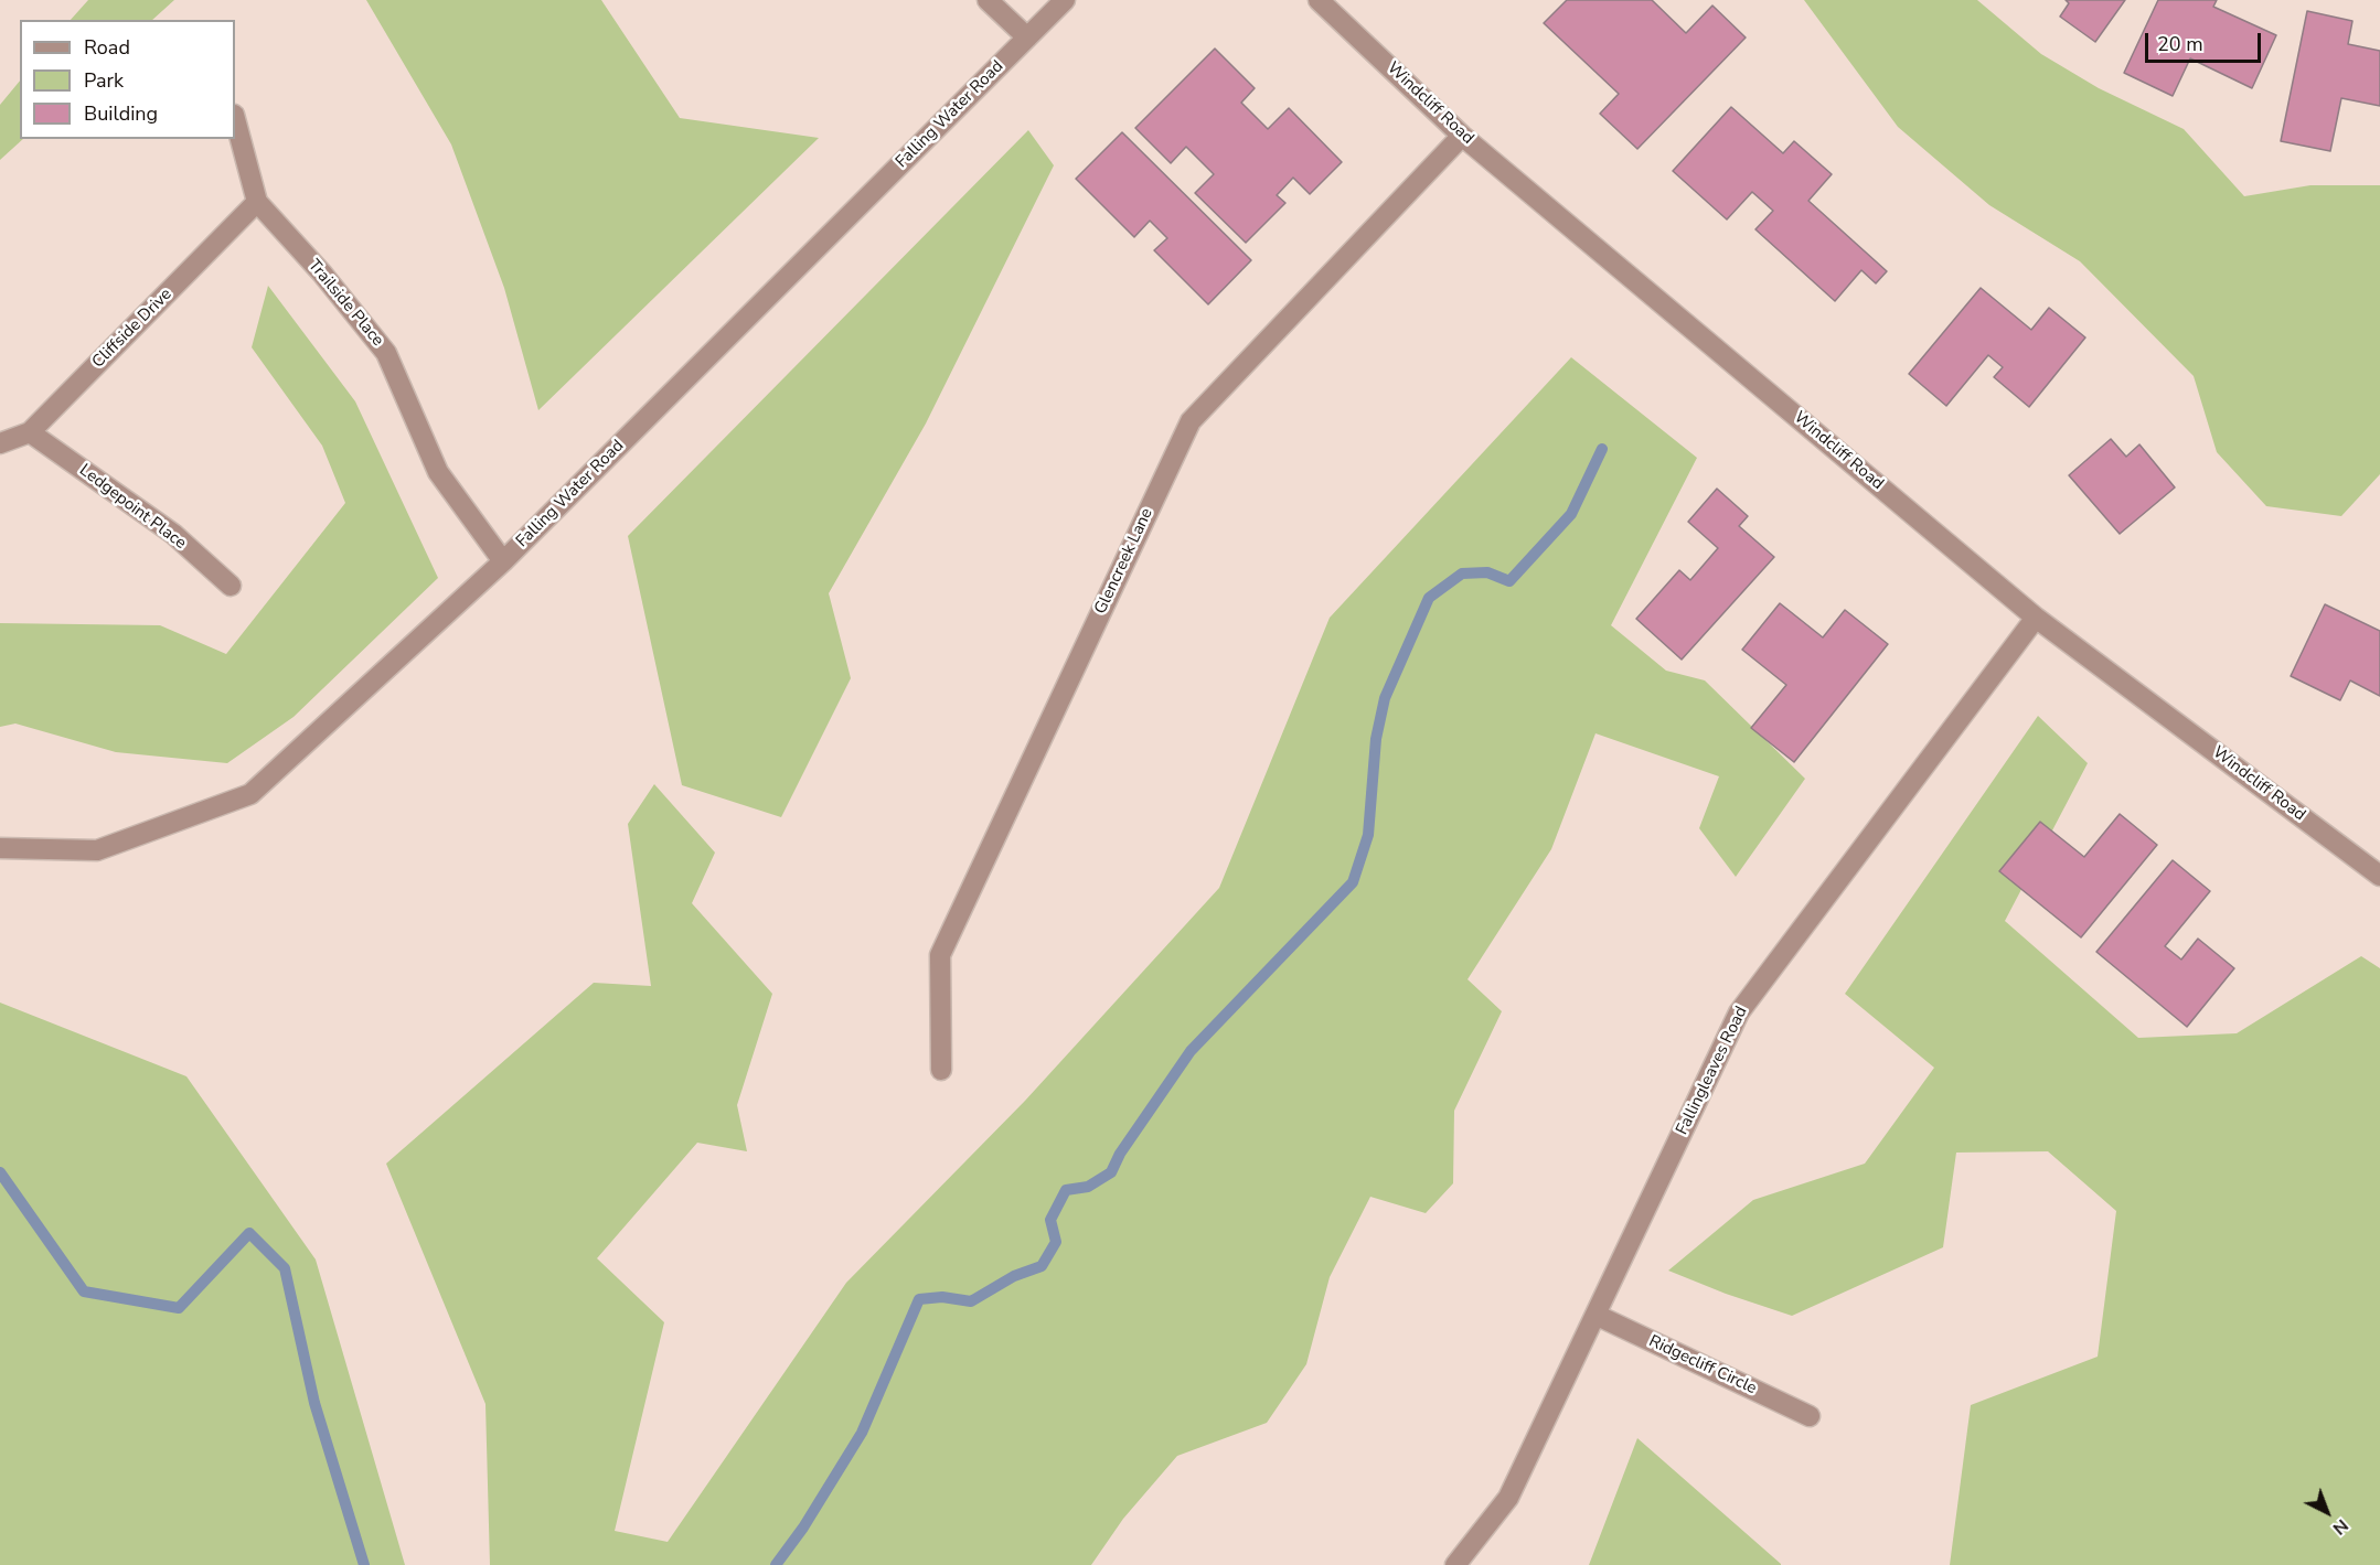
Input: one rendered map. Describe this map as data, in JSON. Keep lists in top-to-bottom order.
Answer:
{
  "streets": {
    "street": [
      "Windcliff Road",
      "Falling Water Road",
      "Trailside Place",
      "Cliffside Drive",
      "Ledgepoint Place",
      "Glencreek Lane",
      "Fallingleaves Road",
      "Ridgecliff Circle"
    ]
  },
  "crossings": [
    ["Windcliff Road", "Glencreek Lane"],
    ["Windcliff Road", "Fallingleaves Road"],
    ["Falling Water Road", "Trailside Place"],
    ["Trailside Place", "Cliffside Drive"],
    ["Cliffside Drive", "Ledgepoint Place"],
    ["Fallingleaves Road", "Ridgecliff Circle"]
  ],
  "legend": ["Road", "Park", "Building"],
  "scale_bar": "20 m",
  "north": "bottom right"
}
